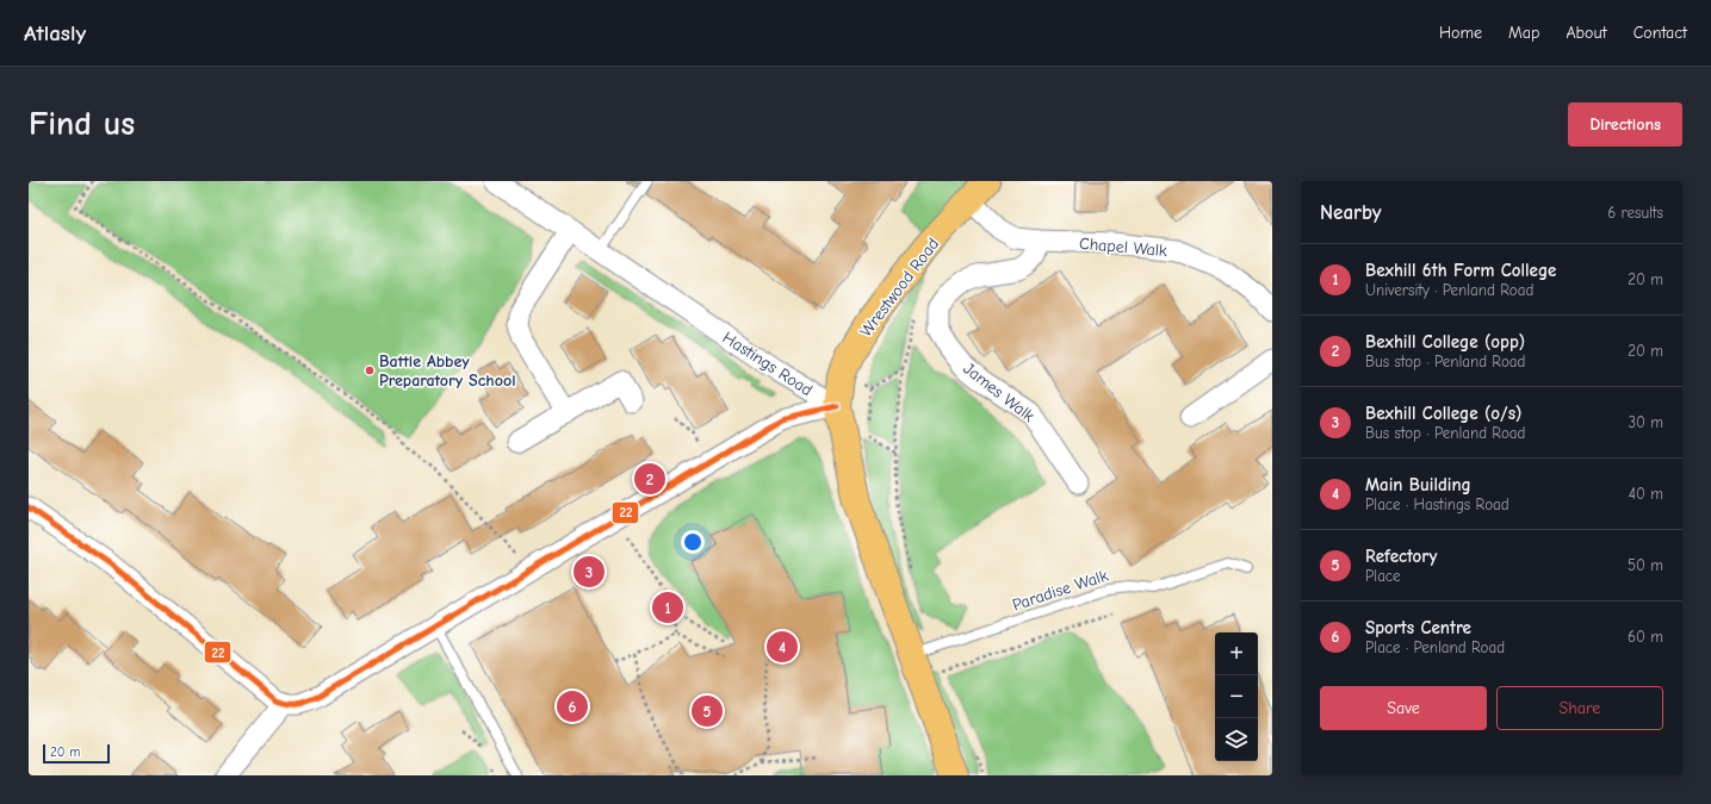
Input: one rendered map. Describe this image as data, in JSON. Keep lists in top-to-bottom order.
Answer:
{
  "streets": {
    "main road": ["Wrestwood Road"],
    "street": ["Chapel Walk", "Hastings Road", "James Walk"],
    "lane": ["Paradise Walk"]
  },
  "crossings": [
    ["Chapel Walk", "Wrestwood Road"],
    ["Chapel Walk", "James Walk"],
    ["Wrestwood Road", "Hastings Road"]
  ],
  "places": ["Battle Abbey Preparatory School"],
  "lines": ["transit line 22"],
  "scale_bar": "20 m",
  "page": {
    "header": "Atlasly",
    "nav": [
      "Home",
      "Map",
      "About",
      "Contact"
    ],
    "buttons": [
      "Directions",
      ["Save", "Share"]
    ],
    "title": "Find us",
    "heading": ["Nearby", "6 results"],
    "list": [
      {
        "mark": "1",
        "name": "Bexhill 6th Form College",
        "note": "University · Penland Road",
        "value": "20 m"
      },
      {
        "mark": "2",
        "name": "Bexhill College (opp)",
        "note": "Bus stop · Penland Road",
        "value": "20 m"
      },
      {
        "mark": "3",
        "name": "Bexhill College (o/s)",
        "note": "Bus stop · Penland Road",
        "value": "30 m"
      },
      {
        "mark": "4",
        "name": "Main Building",
        "note": "Place · Hastings Road",
        "value": "40 m"
      },
      {
        "mark": "5",
        "name": "Refectory",
        "note": "Place",
        "value": "50 m"
      },
      {
        "mark": "6",
        "name": "Sports Centre",
        "note": "Place · Penland Road",
        "value": "60 m"
      }
    ],
    "pins": [
      "2",
      "3",
      "1",
      "4",
      "6",
      "5"
    ],
    "map_buttons": ["+", "−"],
    "scale": "20 m"
  }
}
